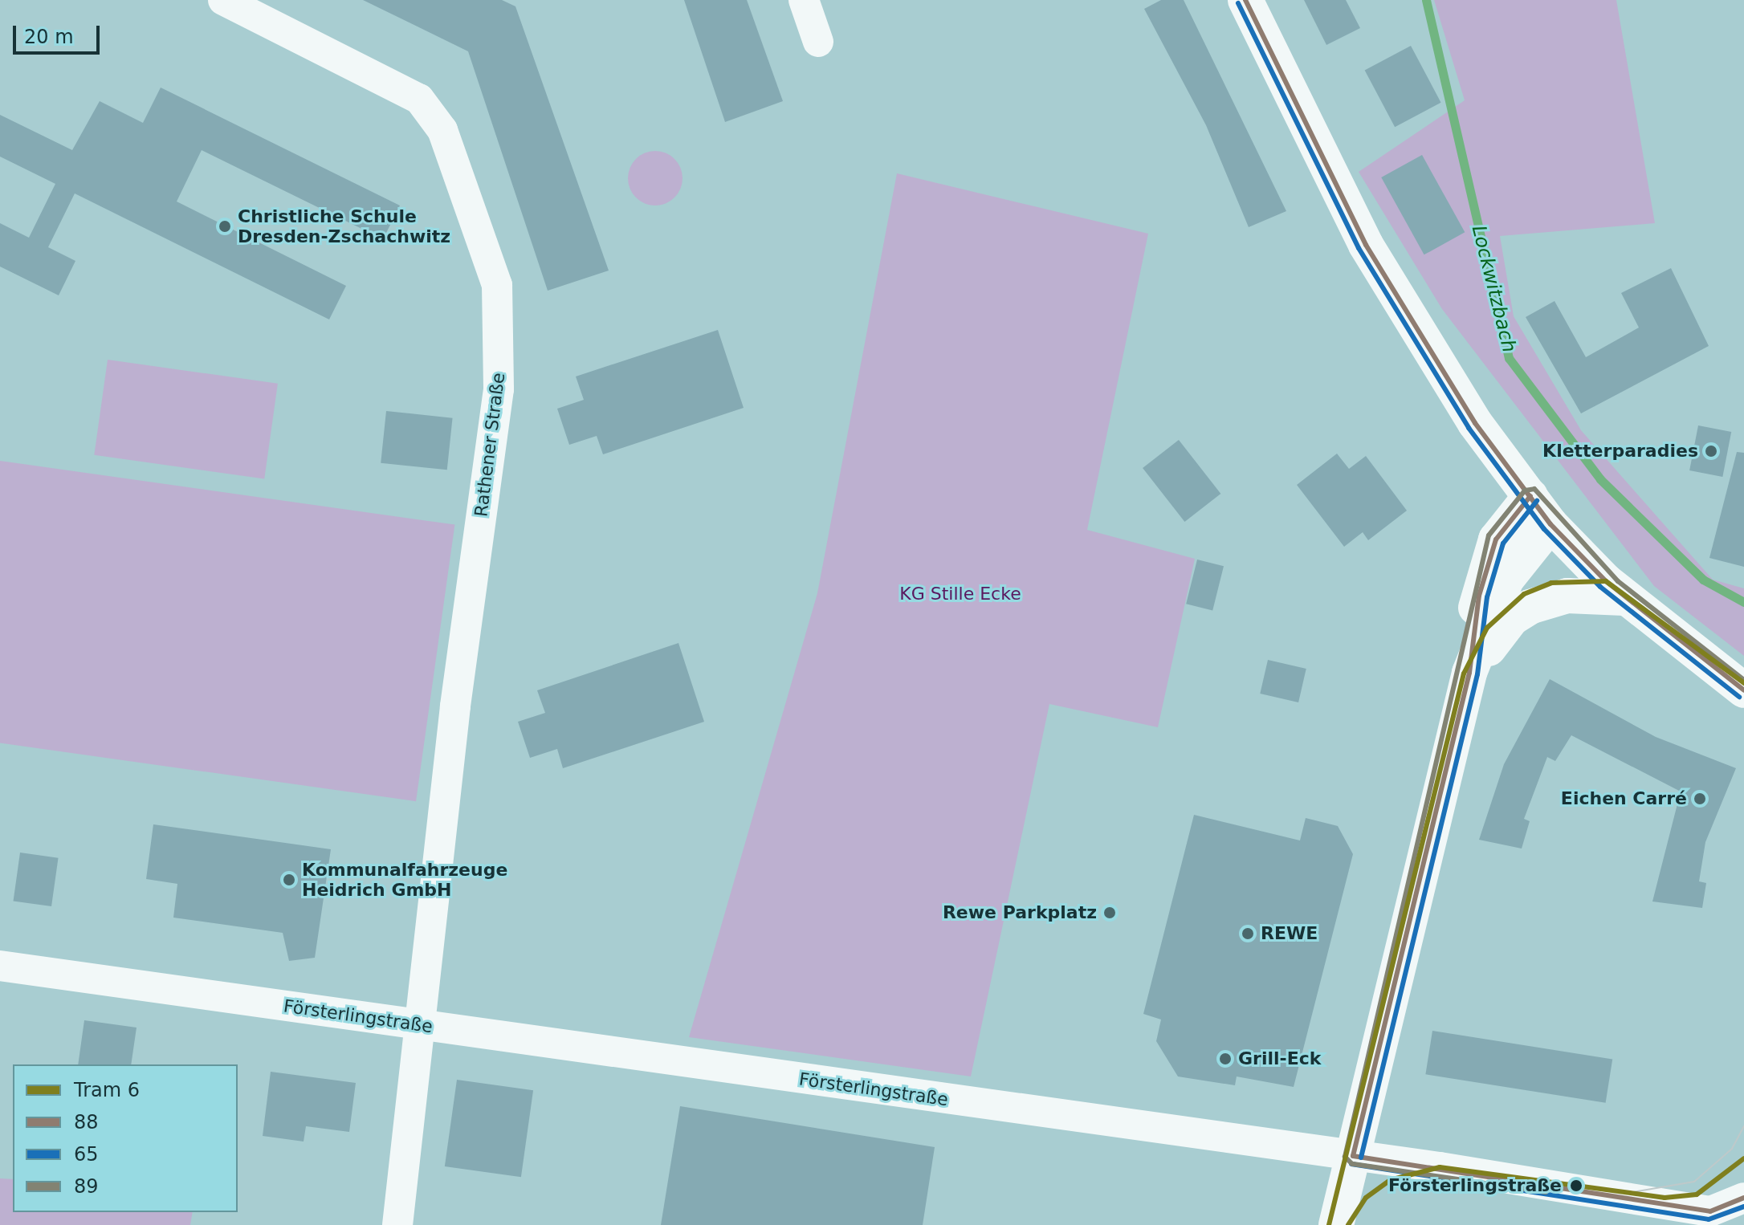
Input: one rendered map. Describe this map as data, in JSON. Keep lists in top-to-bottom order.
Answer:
{
  "streets": {
    "street": ["Rathener Straße", "Försterlingstraße"]
  },
  "crossings": [
    ["Rathener Straße", "Försterlingstraße"]
  ],
  "water": ["Lockwitzbach"],
  "parks": ["KG Stille Ecke"],
  "places": [
    "Christliche Schule Dresden-Zschachwitz",
    "Kletterparadies",
    "Eichen Carré",
    "Kommunalfahrzeuge Heidrich GmbH",
    "Rewe Parkplatz",
    "REWE",
    "Grill-Eck",
    "Försterlingstraße"
  ],
  "lines": [
    "transit line 88",
    "transit line 65",
    "transit line 89",
    "tram line 6"
  ],
  "legend": [
    "Tram 6",
    "88",
    "65",
    "89"
  ],
  "scale_bar": "20 m"
}
